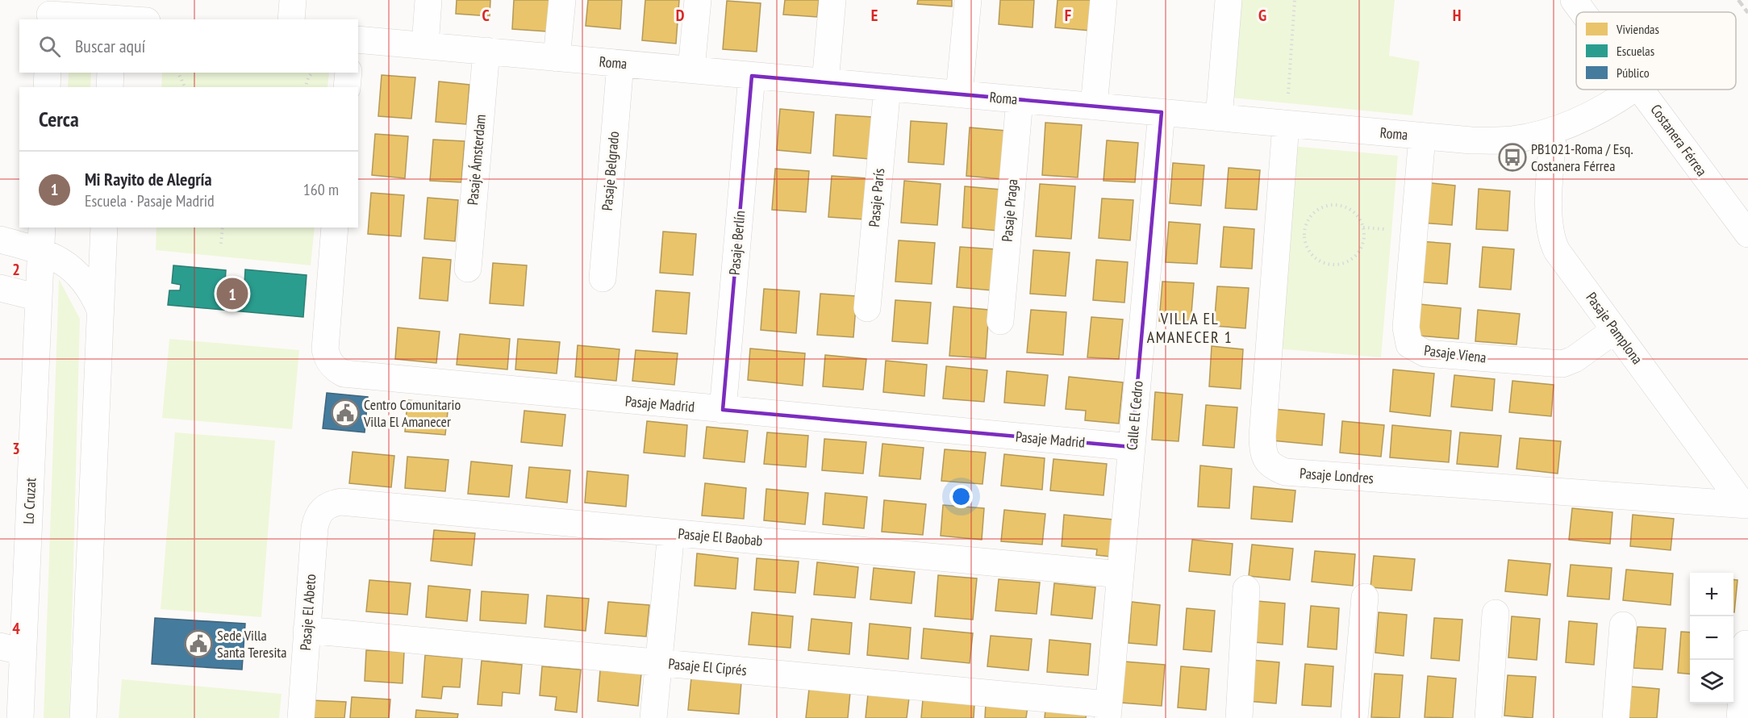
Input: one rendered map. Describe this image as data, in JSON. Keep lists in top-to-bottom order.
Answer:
{
  "streets": {
    "street": [
      "Roma",
      "Costanera Férrea",
      "Pasaje Ámsterdam",
      "Pasaje Belgrado",
      "Pasaje París",
      "Pasaje Praga",
      "Pasaje Berlín",
      "Pasaje Pamplona",
      "Pasaje Viena",
      "Pasaje Madrid",
      "Calle El Cedro",
      "Pasaje Londres",
      "Lo Cruzat",
      "Pasaje El Baobab",
      "Pasaje El Abeto",
      "Pasaje El Ciprés"
    ]
  },
  "crossings": [
    ["Roma", "Pasaje Ámsterdam"],
    ["Roma", "Pasaje Belgrado"],
    ["Roma", "Pasaje París"],
    ["Roma", "Pasaje Praga"],
    ["Roma", "Pasaje Berlín"],
    ["Roma", "Pasaje Pamplona"],
    ["Roma", "Pasaje Viena"],
    ["Roma", "Calle El Cedro"],
    ["Roma", "Pasaje Londres"],
    ["Pasaje Berlín", "Pasaje Madrid"],
    ["Pasaje Pamplona", "Pasaje Viena"],
    ["Pasaje Pamplona", "Pasaje Londres"],
    ["Pasaje Madrid", "Calle El Cedro"],
    ["Calle El Cedro", "Pasaje El Baobab"],
    ["Calle El Cedro", "Pasaje El Ciprés"],
    ["Pasaje El Baobab", "Pasaje El Abeto"],
    ["Pasaje El Abeto", "Pasaje El Ciprés"]
  ],
  "districts": ["VILLA EL AMANECER 1"],
  "places": {
    "bus stop": ["PB1021-Roma / Esq. Costanera Férrea"],
    "public building": ["Centro Comunitario Villa El Amanecer", "Sede Villa Santa Teresita"]
  },
  "legend": ["Viviendas", "Escuelas", "Público"],
  "page": {
    "search": "Buscar aquí",
    "heading": "Cerca",
    "list": [
      {
        "mark": "1",
        "name": "Mi Rayito de Alegría",
        "note": "Escuela · Pasaje Madrid",
        "value": "160 m"
      }
    ],
    "pins": "1",
    "map_buttons": ["+", "−"]
  },
  "grid": {
    "columns": [
      "C",
      "D",
      "E",
      "F",
      "G",
      "H"
    ],
    "rows": ["2", "3", "4"]
  }
}
